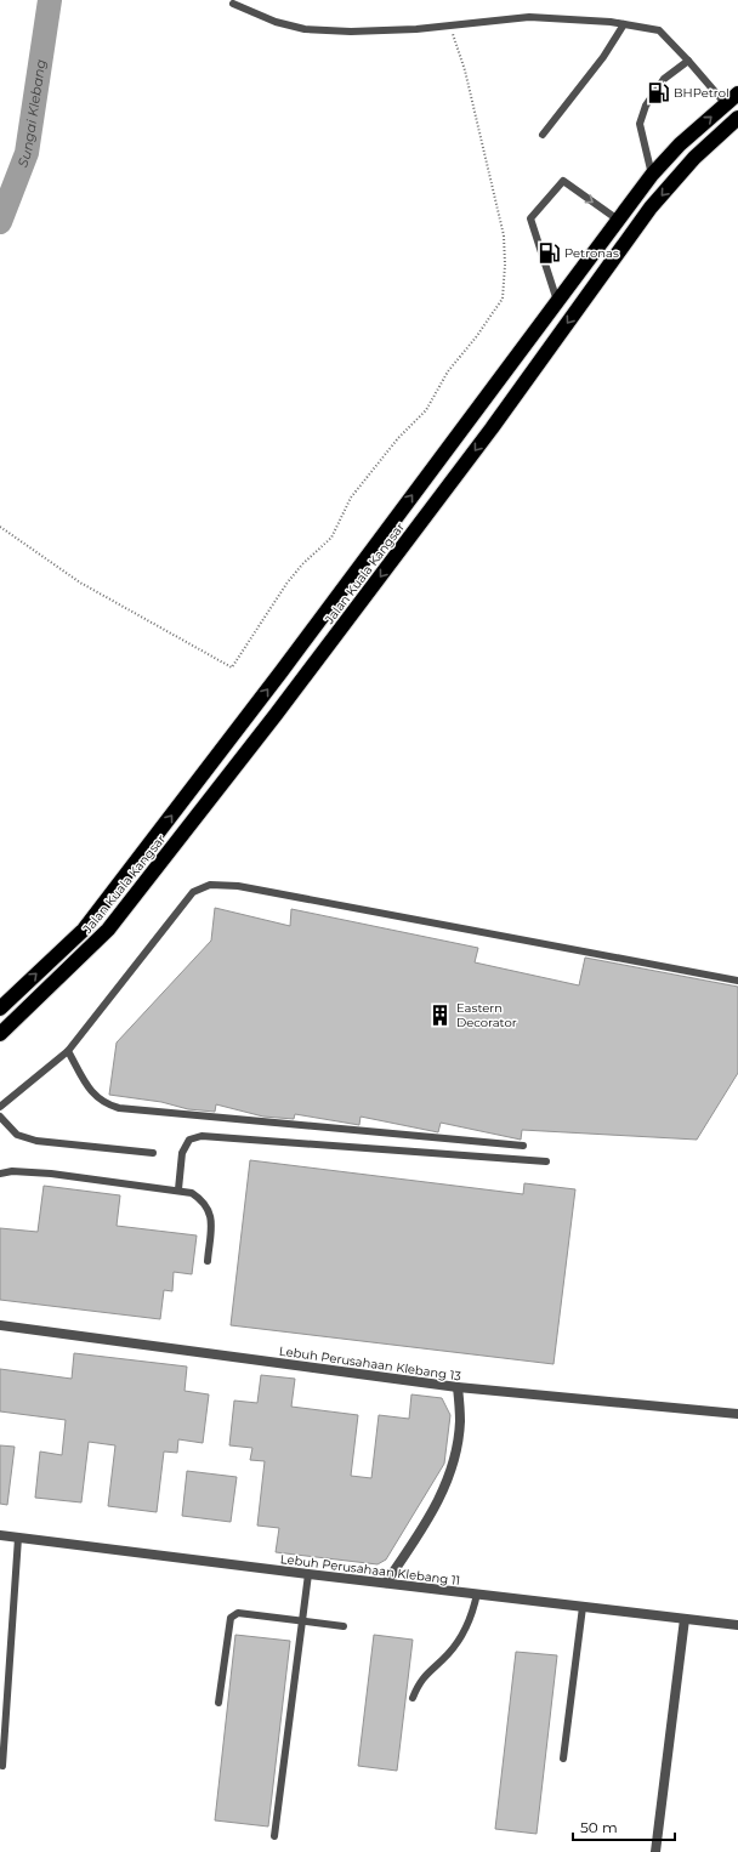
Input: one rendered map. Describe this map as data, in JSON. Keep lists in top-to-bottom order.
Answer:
{
  "streets": {
    "highway": ["Jalan Kuala Kangsar"],
    "street": ["Lebuh Perusahaan Klebang 13", "Lebuh Perusahaan Klebang 11"]
  },
  "water": ["Sungai Klebang"],
  "places": {
    "fuel station": ["BHPetrol", "Petronas"],
    "building": ["Eastern Decorator"]
  },
  "scale_bar": "50 m"
}
